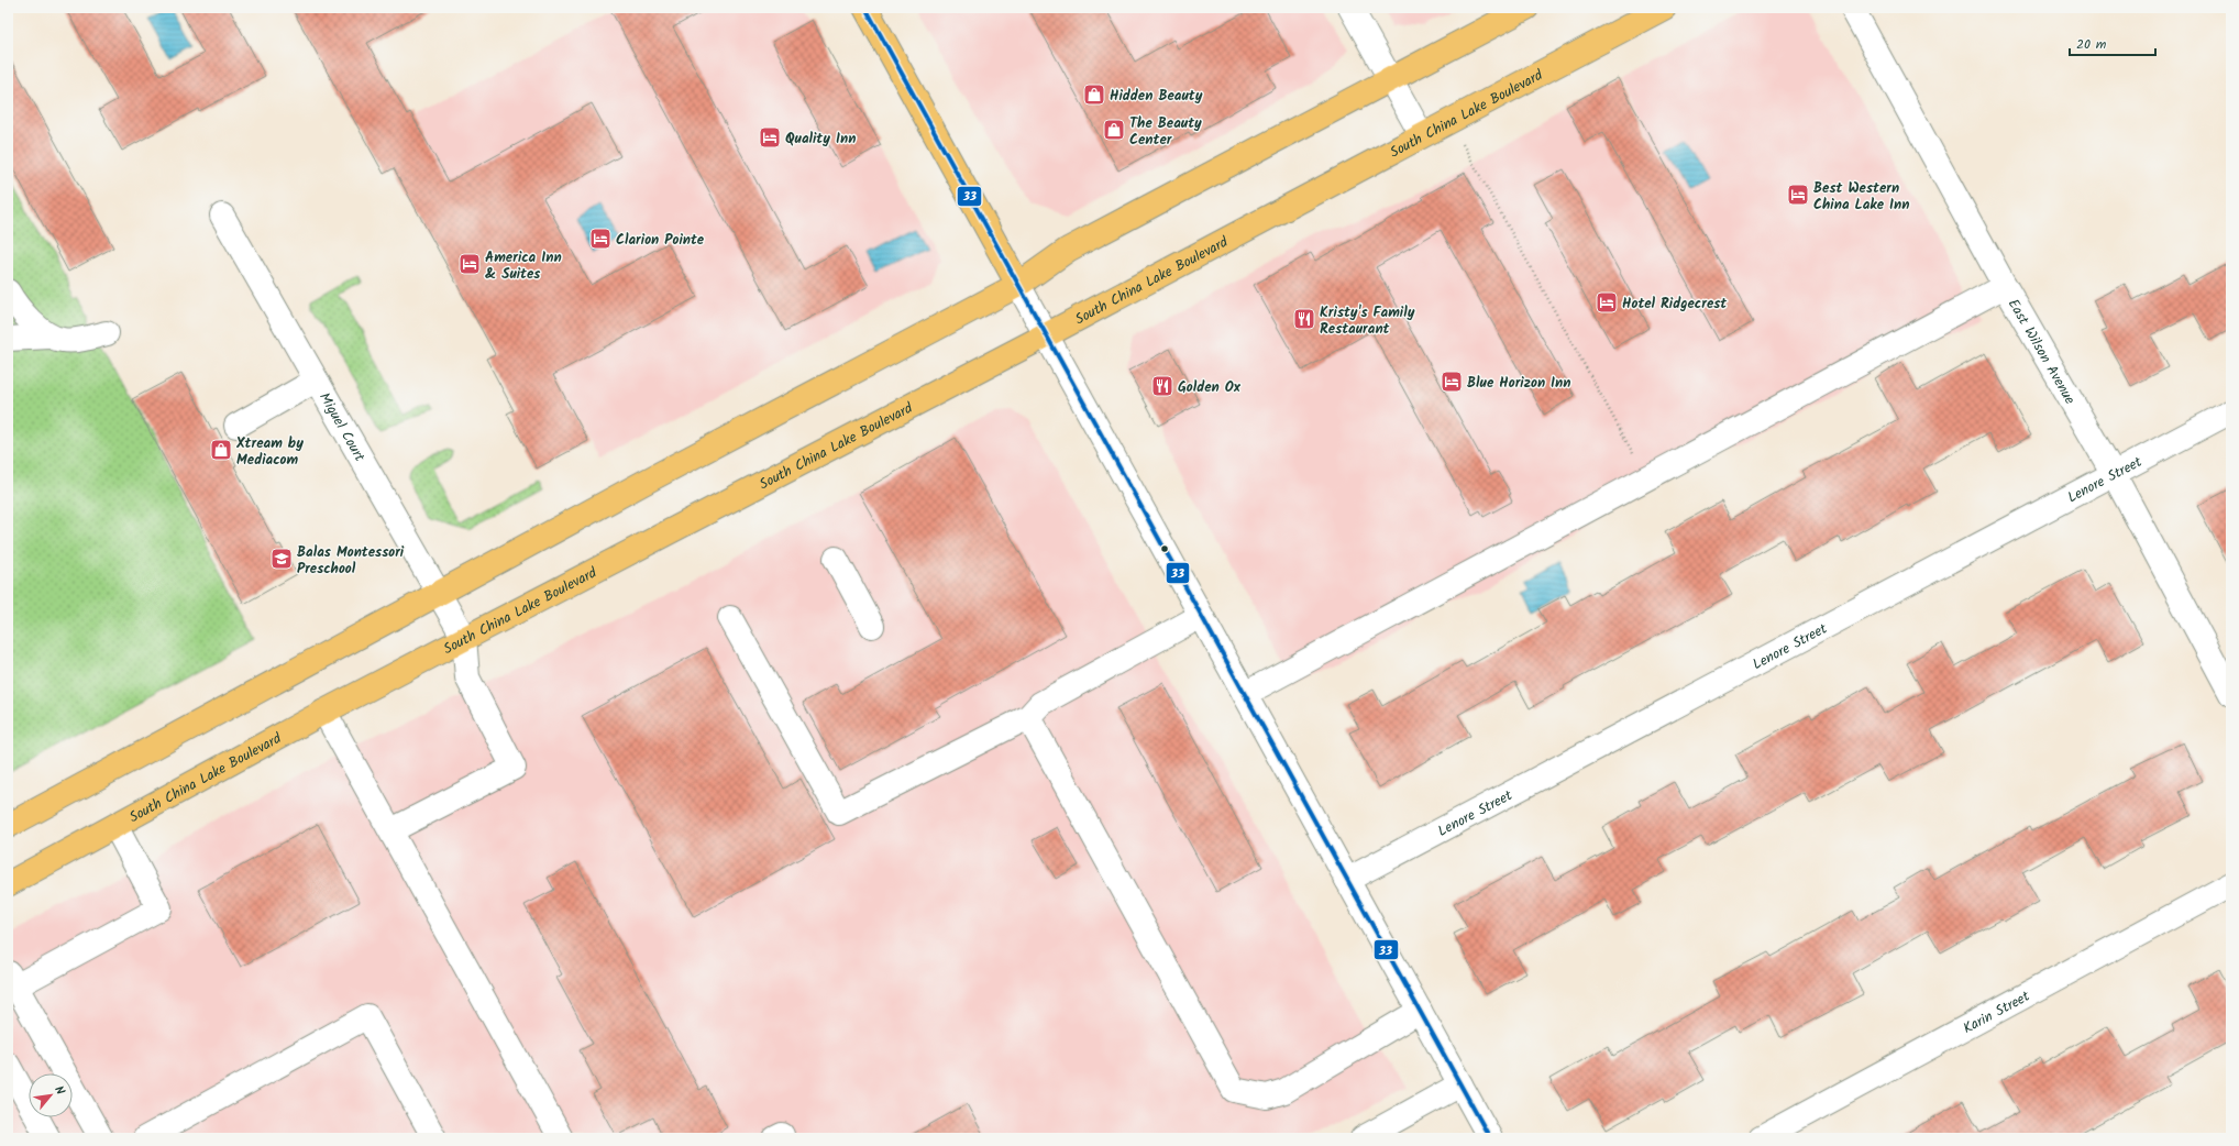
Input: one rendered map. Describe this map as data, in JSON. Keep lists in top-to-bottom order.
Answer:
{
  "streets": {
    "main road": ["South China Lake Boulevard"],
    "street": [
      "East Wilson Avenue",
      "Miguel Court",
      "Lenore Street",
      "Karin Street"
    ]
  },
  "crossings": [
    ["South China Lake Boulevard", "Miguel Court"],
    ["East Wilson Avenue", "Lenore Street"]
  ],
  "places": {
    "shop": ["Hidden Beauty", "The Beauty Center", "Xtream by Mediacom"],
    "hotel": [
      "Quality Inn",
      "Best Western China Lake Inn",
      "Clarion Pointe",
      "America Inn & Suites",
      "Hotel Ridgecrest",
      "Blue Horizon Inn"
    ],
    "restaurant": ["Kristy's Family Restaurant", "Golden Ox"],
    "school or university": ["Balas Montessori Preschool"]
  },
  "lines": ["transit line 33"],
  "scale_bar": "20 m",
  "north": "top right"
}
